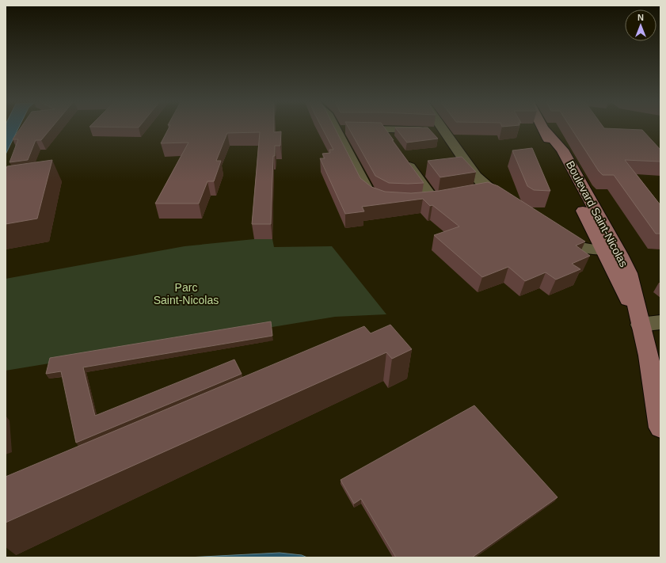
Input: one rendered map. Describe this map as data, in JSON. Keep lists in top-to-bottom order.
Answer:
{
  "streets": {
    "main road": ["Boulevard Saint-Nicolas"]
  },
  "parks": ["Parc Saint-Nicolas"],
  "north": "top"
}
